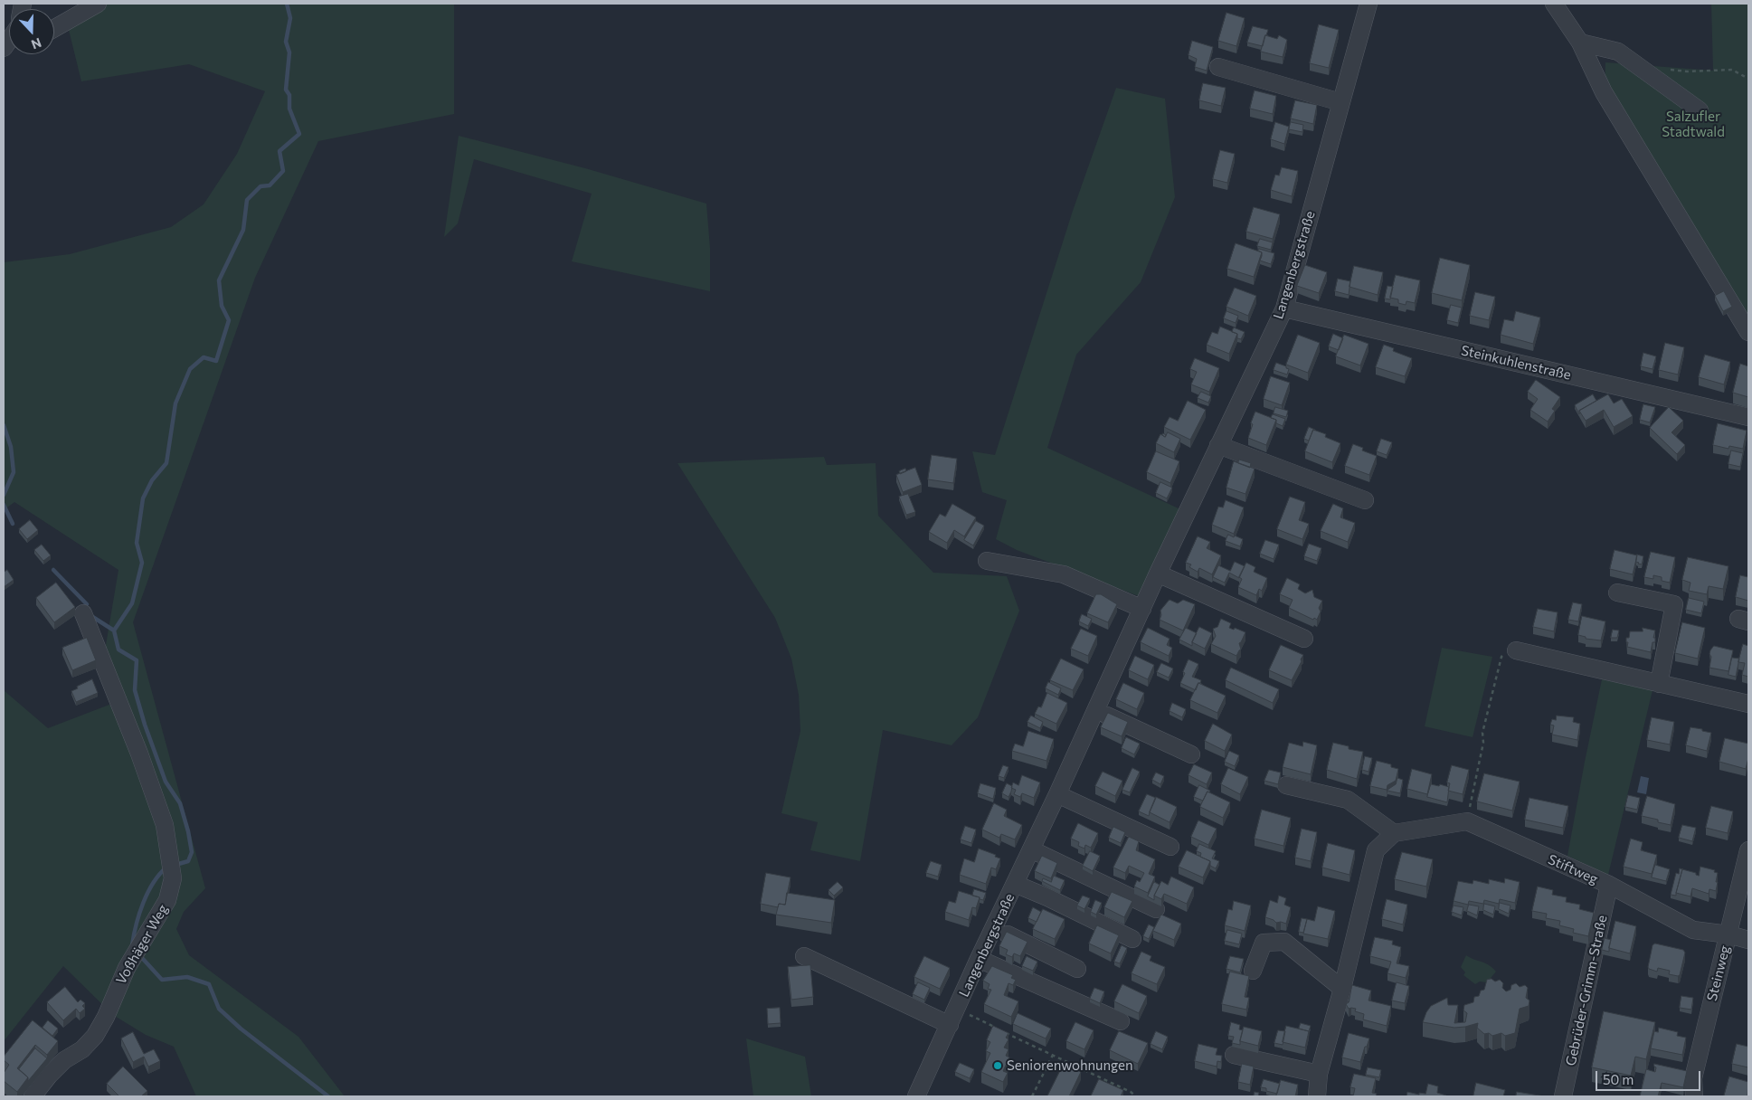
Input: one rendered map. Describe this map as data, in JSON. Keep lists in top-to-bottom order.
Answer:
{
  "streets": {
    "street": [
      "Langenbergstraße",
      "Steinkuhlenstraße",
      "Stiftweg",
      "Voßhäger Weg",
      "Steinweg",
      "Gebrüder-Grimm-Straße"
    ]
  },
  "crossings": [
    ["Langenbergstraße", "Steinkuhlenstraße"],
    ["Stiftweg", "Steinweg"],
    ["Stiftweg", "Gebrüder-Grimm-Straße"]
  ],
  "parks": ["Salzufler Stadtwald"],
  "places": ["Seniorenwohnungen"],
  "scale_bar": "50 m",
  "north": "bottom"
}
